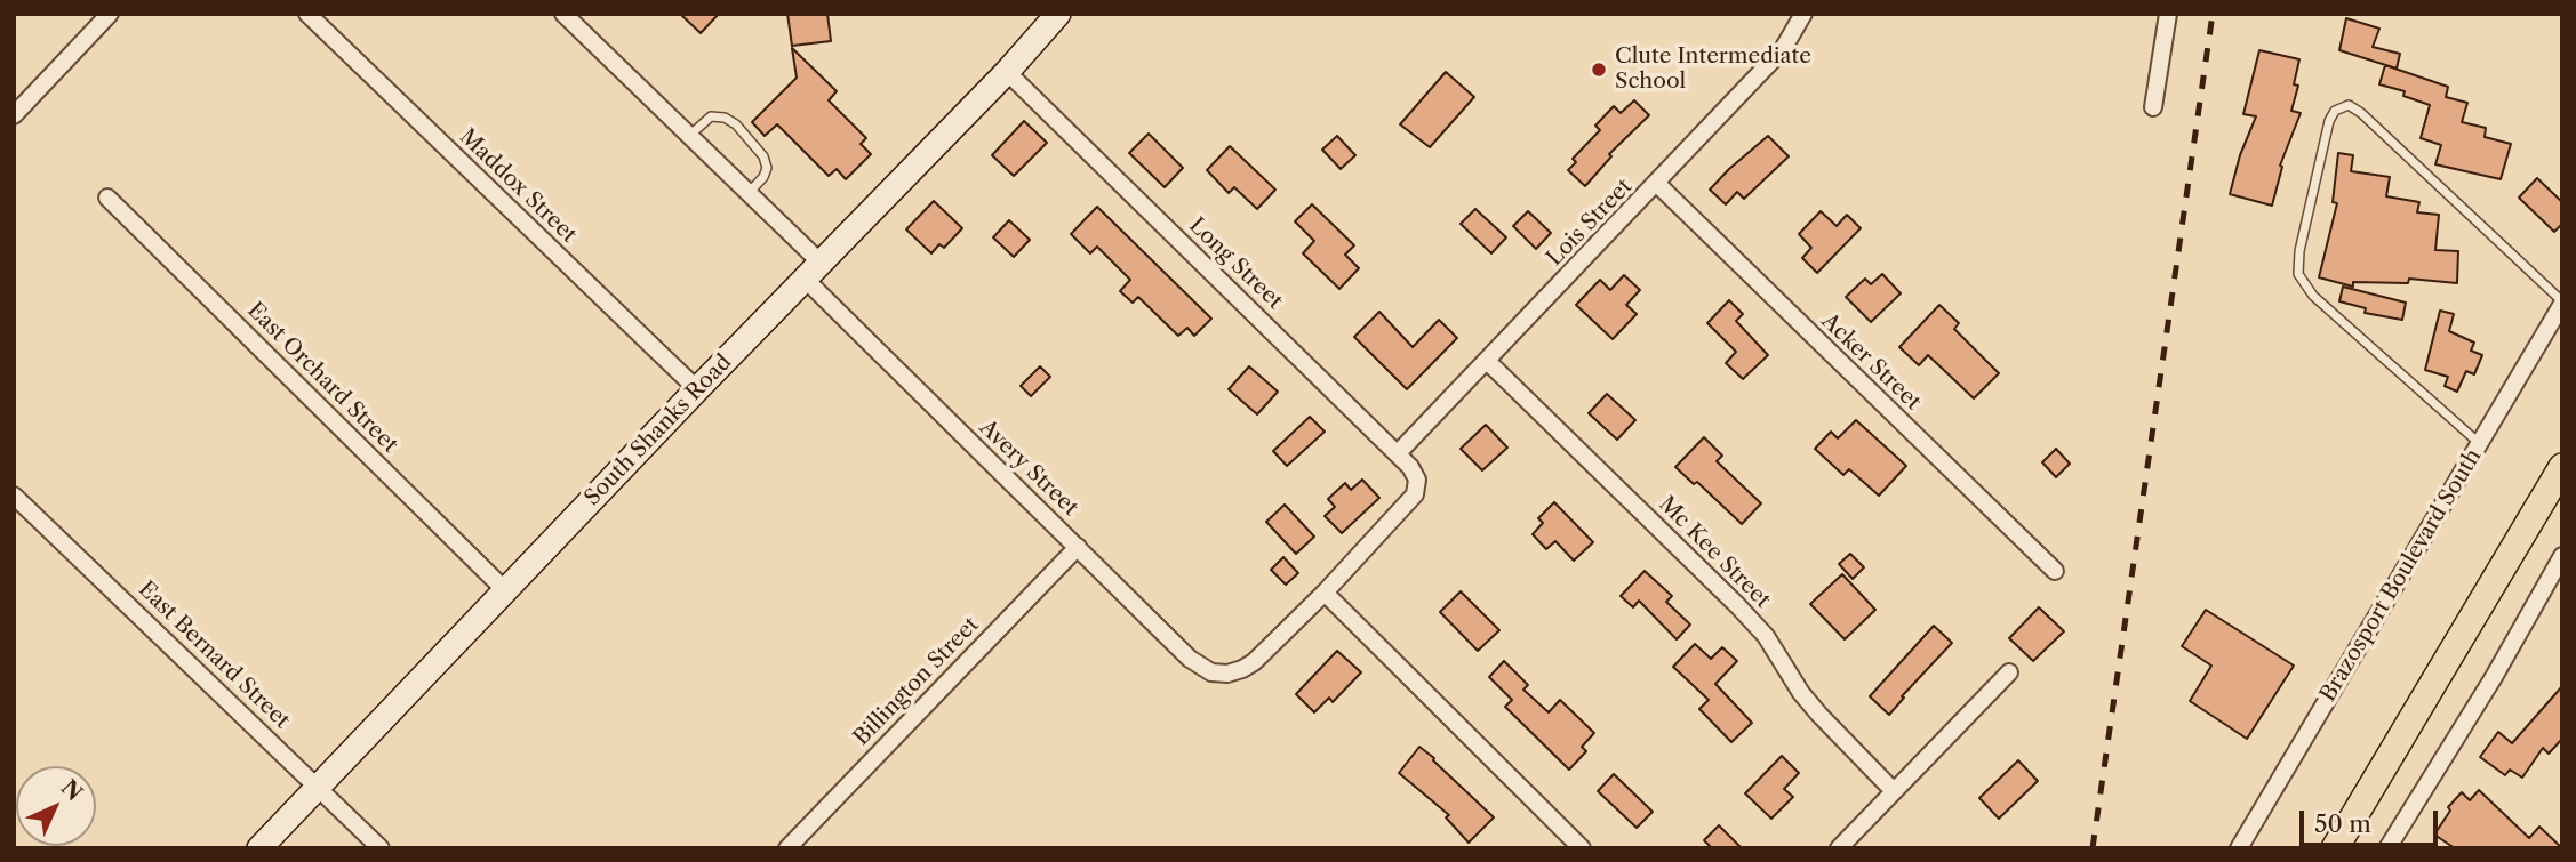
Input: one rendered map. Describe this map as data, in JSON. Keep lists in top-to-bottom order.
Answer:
{
  "streets": {
    "street": [
      "Maddox Street",
      "Lois Street",
      "Long Street",
      "Acker Street",
      "East Orchard Street",
      "South Shanks Road",
      "Avery Street",
      "Mc Kee Street",
      "Brazosport Boulevard South",
      "East Bernard Street",
      "Billington Street"
    ]
  },
  "crossings": [
    ["Maddox Street", "South Shanks Road"],
    ["Lois Street", "Long Street"],
    ["Lois Street", "Acker Street"],
    ["Lois Street", "Mc Kee Street"],
    ["Long Street", "South Shanks Road"],
    ["Long Street", "Avery Street"],
    ["East Orchard Street", "South Shanks Road"],
    ["South Shanks Road", "Avery Street"],
    ["South Shanks Road", "East Bernard Street"],
    ["Avery Street", "Billington Street"]
  ],
  "places": ["Clute Intermediate School"],
  "scale_bar": "50 m",
  "north": "top right"
}
